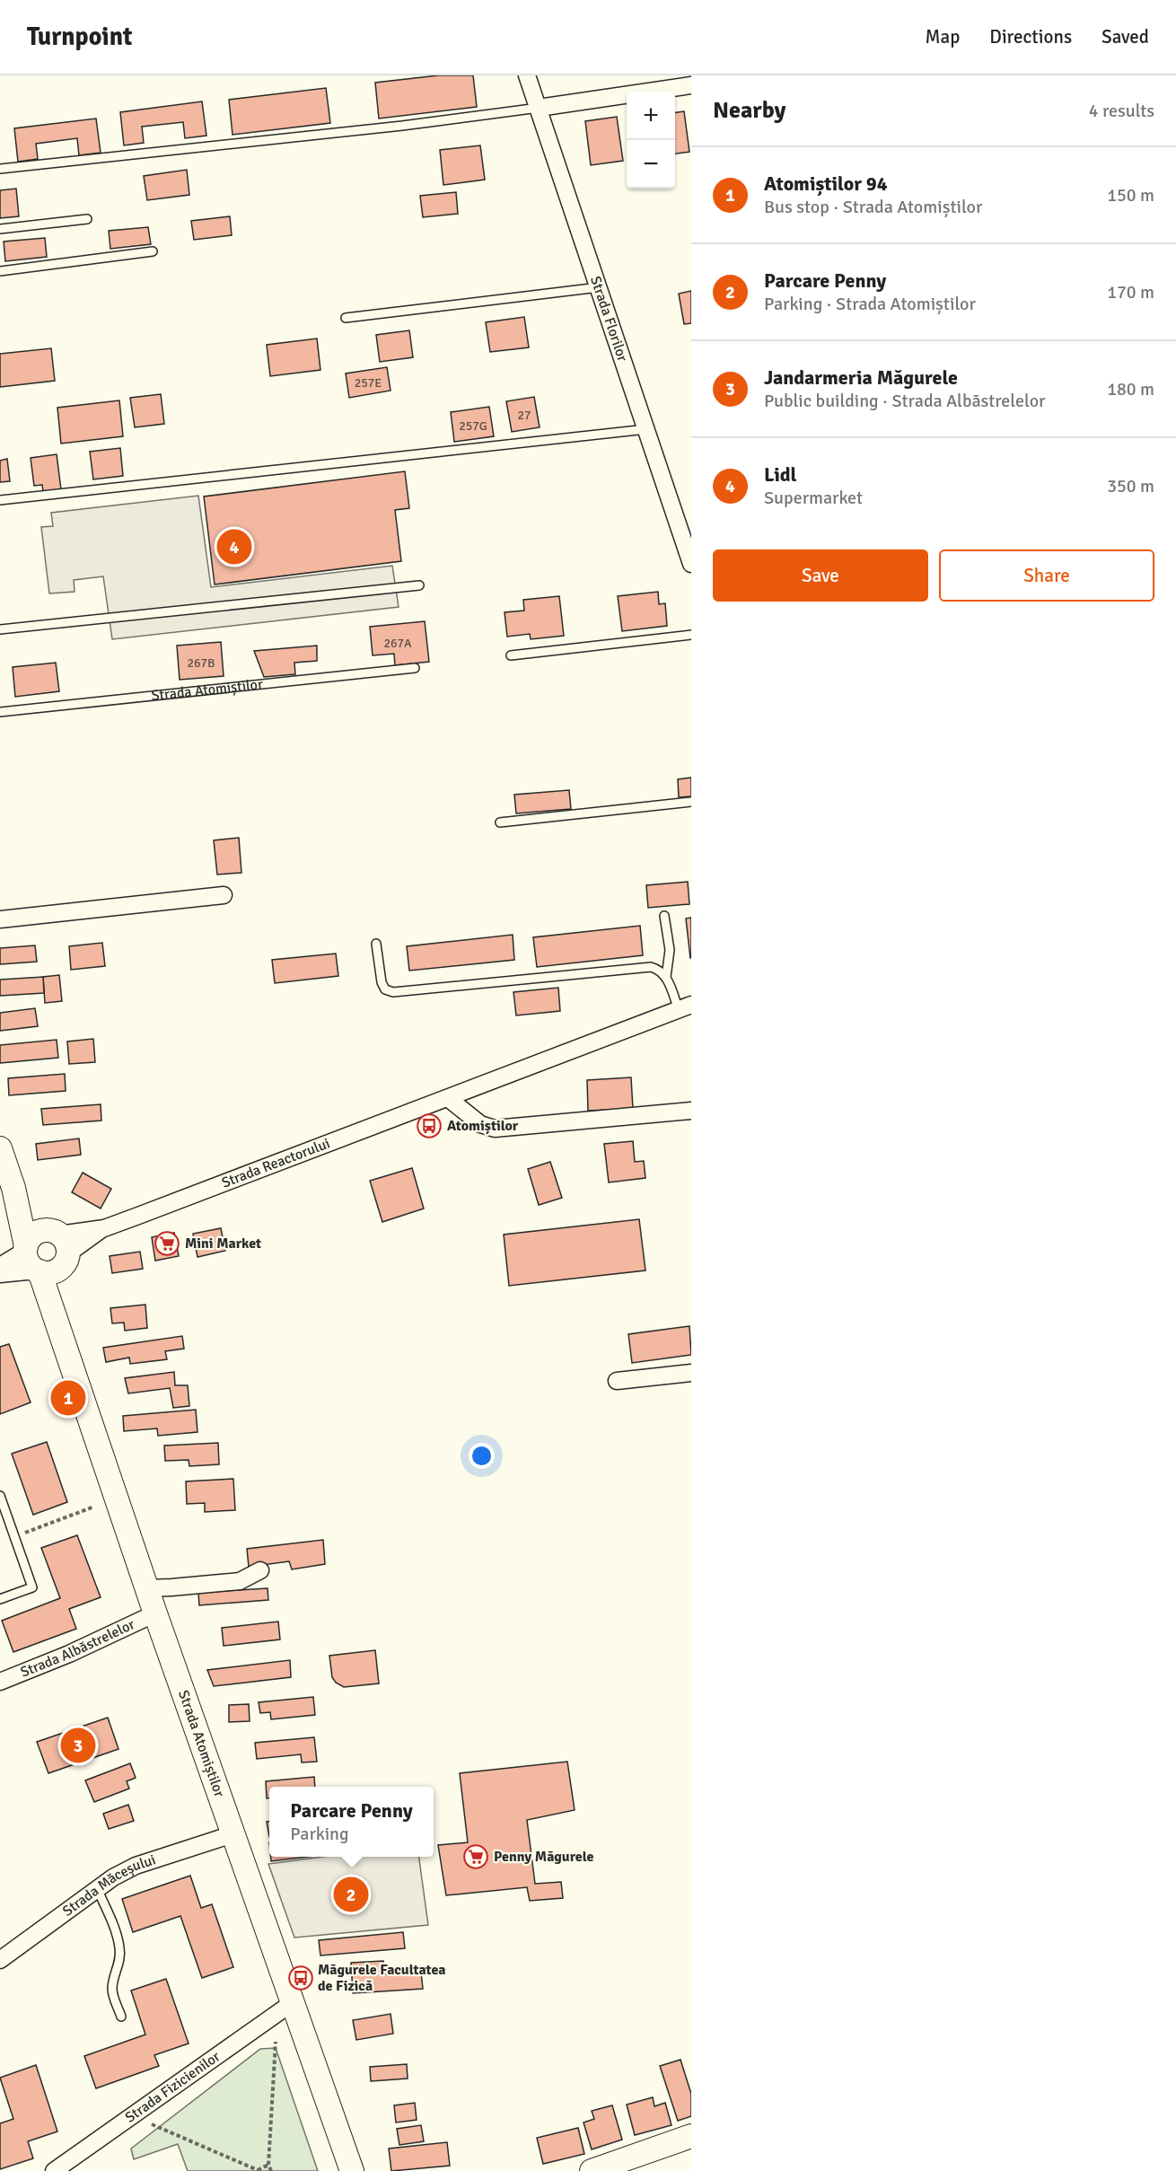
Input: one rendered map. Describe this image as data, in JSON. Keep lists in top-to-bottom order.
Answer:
{
  "streets": {
    "main road": ["Strada Atomiștilor"],
    "street": [
      "Strada Florilor",
      "Strada Reactorului",
      "Strada Albăstrelelor",
      "Strada Măceșului",
      "Strada Fizicienilor"
    ]
  },
  "crossings": [
    ["Strada Atomiștilor", "Strada Reactorului"],
    ["Strada Atomiștilor", "Strada Albăstrelelor"],
    ["Strada Atomiștilor", "Strada Măceșului"],
    ["Strada Atomiștilor", "Strada Fizicienilor"]
  ],
  "places": {
    "bus stop": ["Atomiștilor", "Măgurele Facultatea de Fizică"],
    "supermarket": ["Mini Market", "Penny Măgurele"]
  },
  "house_numbers": [
    "257E",
    "27",
    "257G",
    "267A",
    "267B"
  ],
  "page": {
    "header": "Turnpoint",
    "nav": ["Map", "Directions", "Saved"],
    "heading": ["Nearby", "4 results"],
    "map_buttons": ["+", "−"],
    "list": [
      {
        "mark": "1",
        "name": "Atomiștilor 94",
        "note": "Bus stop · Strada Atomiștilor",
        "value": "150 m"
      },
      {
        "mark": "2",
        "name": "Parcare Penny",
        "note": "Parking · Strada Atomiștilor",
        "value": "170 m"
      },
      {
        "mark": "3",
        "name": "Jandarmeria Măgurele",
        "note": "Public building · Strada Albăstrelelor",
        "value": "180 m"
      },
      {
        "mark": "4",
        "name": "Lidl",
        "note": "Supermarket",
        "value": "350 m"
      }
    ],
    "pins": [
      "4",
      "1",
      "3",
      "2"
    ],
    "buttons": ["Save", "Share"],
    "popup": ["Parcare Penny", "Parking"]
  }
}
